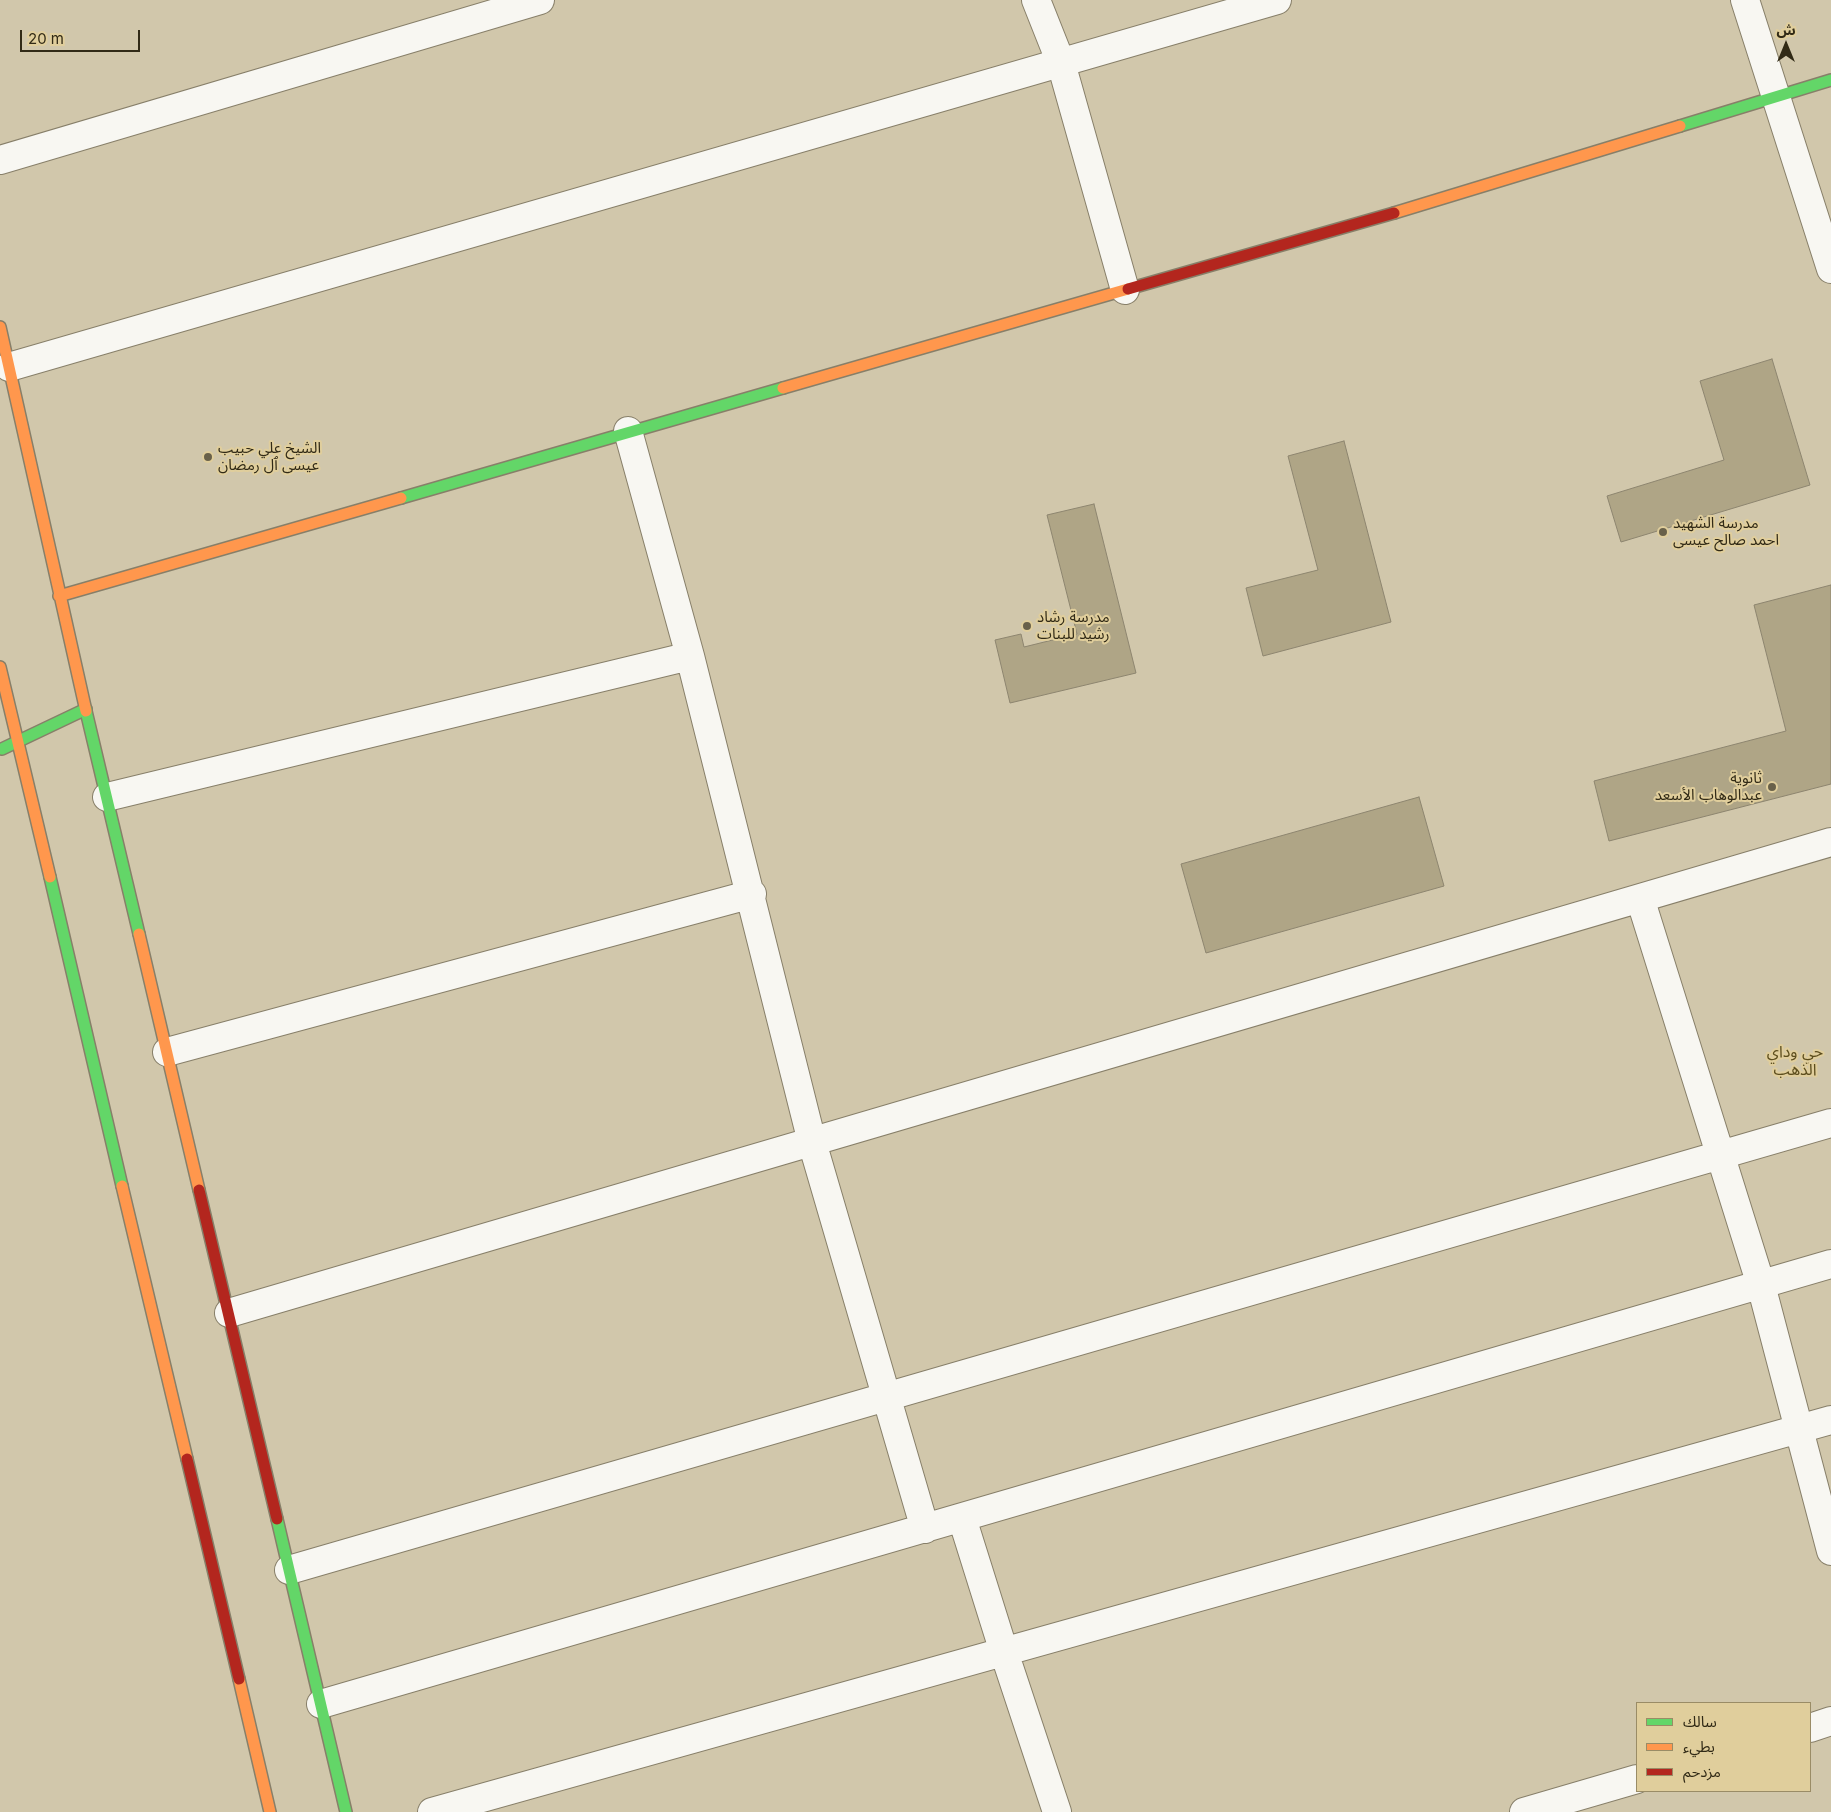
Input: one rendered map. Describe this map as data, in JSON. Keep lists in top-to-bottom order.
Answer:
{
  "districts": ["حي وداي الذهب"],
  "places": [
    "الشيخ علي حبيب عيسى ٱل رمضان",
    "مدرسة الشهيد احمد صالح عيسى",
    "مدرسة رشاد رشيد للبنات",
    "ثانوية عبدالوهاب الأسعد"
  ],
  "legend": ["سالك", "بطيء", "مزدحم"],
  "scale_bar": "20 m",
  "north": "top"
}
